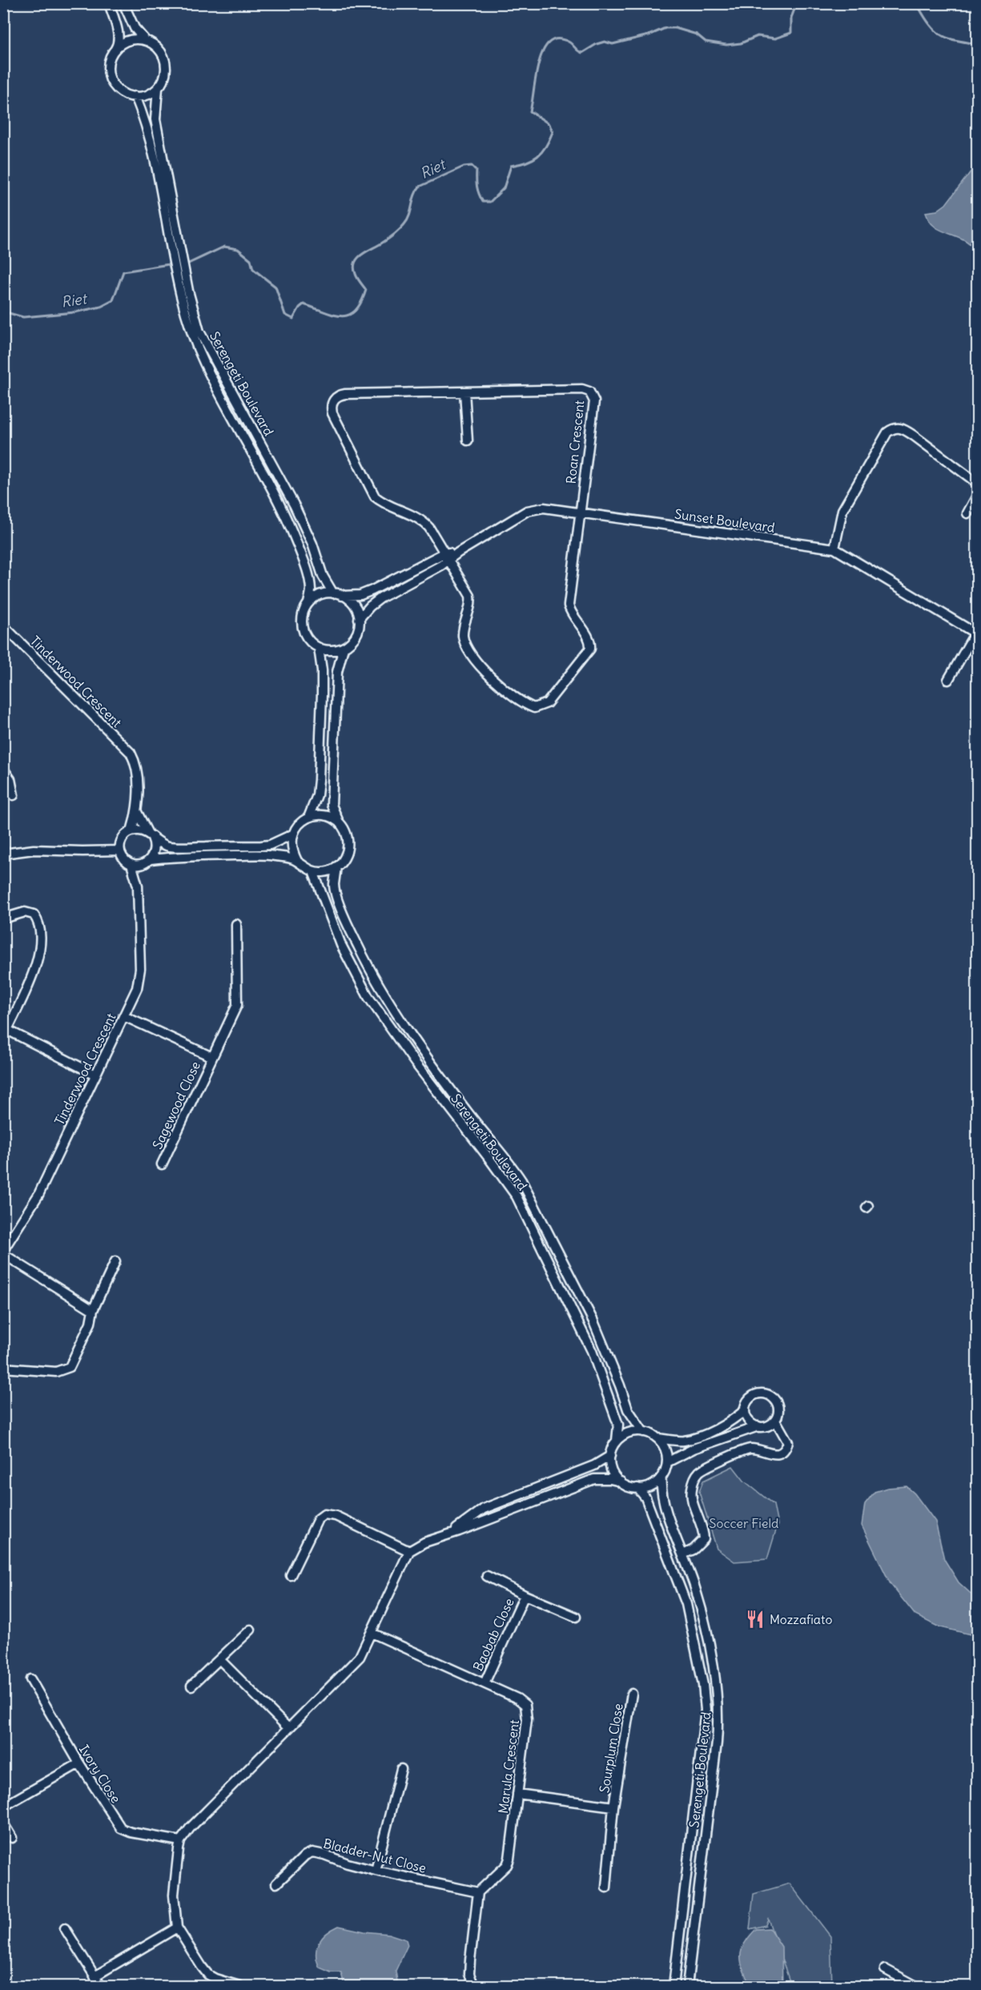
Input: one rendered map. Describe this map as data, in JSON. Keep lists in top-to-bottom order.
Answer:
{
  "streets": {
    "street": [
      "Serengeti Boulevard",
      "Roan Crescent",
      "Sunset Boulevard",
      "Tinderwood Crescent",
      "Sagewood Close",
      "Baobab Close",
      "Sourplum Close",
      "Marula Crescent",
      "Ivory Close",
      "Bladder-Nut Close"
    ]
  },
  "crossings": [
    ["Roan Crescent", "Sunset Boulevard"],
    ["Tinderwood Crescent", "Sagewood Close"],
    ["Baobab Close", "Marula Crescent"],
    ["Sourplum Close", "Marula Crescent"],
    ["Marula Crescent", "Bladder-Nut Close"]
  ],
  "water": ["Riet"],
  "parks": ["Soccer Field"],
  "places": {
    "restaurant": ["Mozzafiato"]
  }
}
